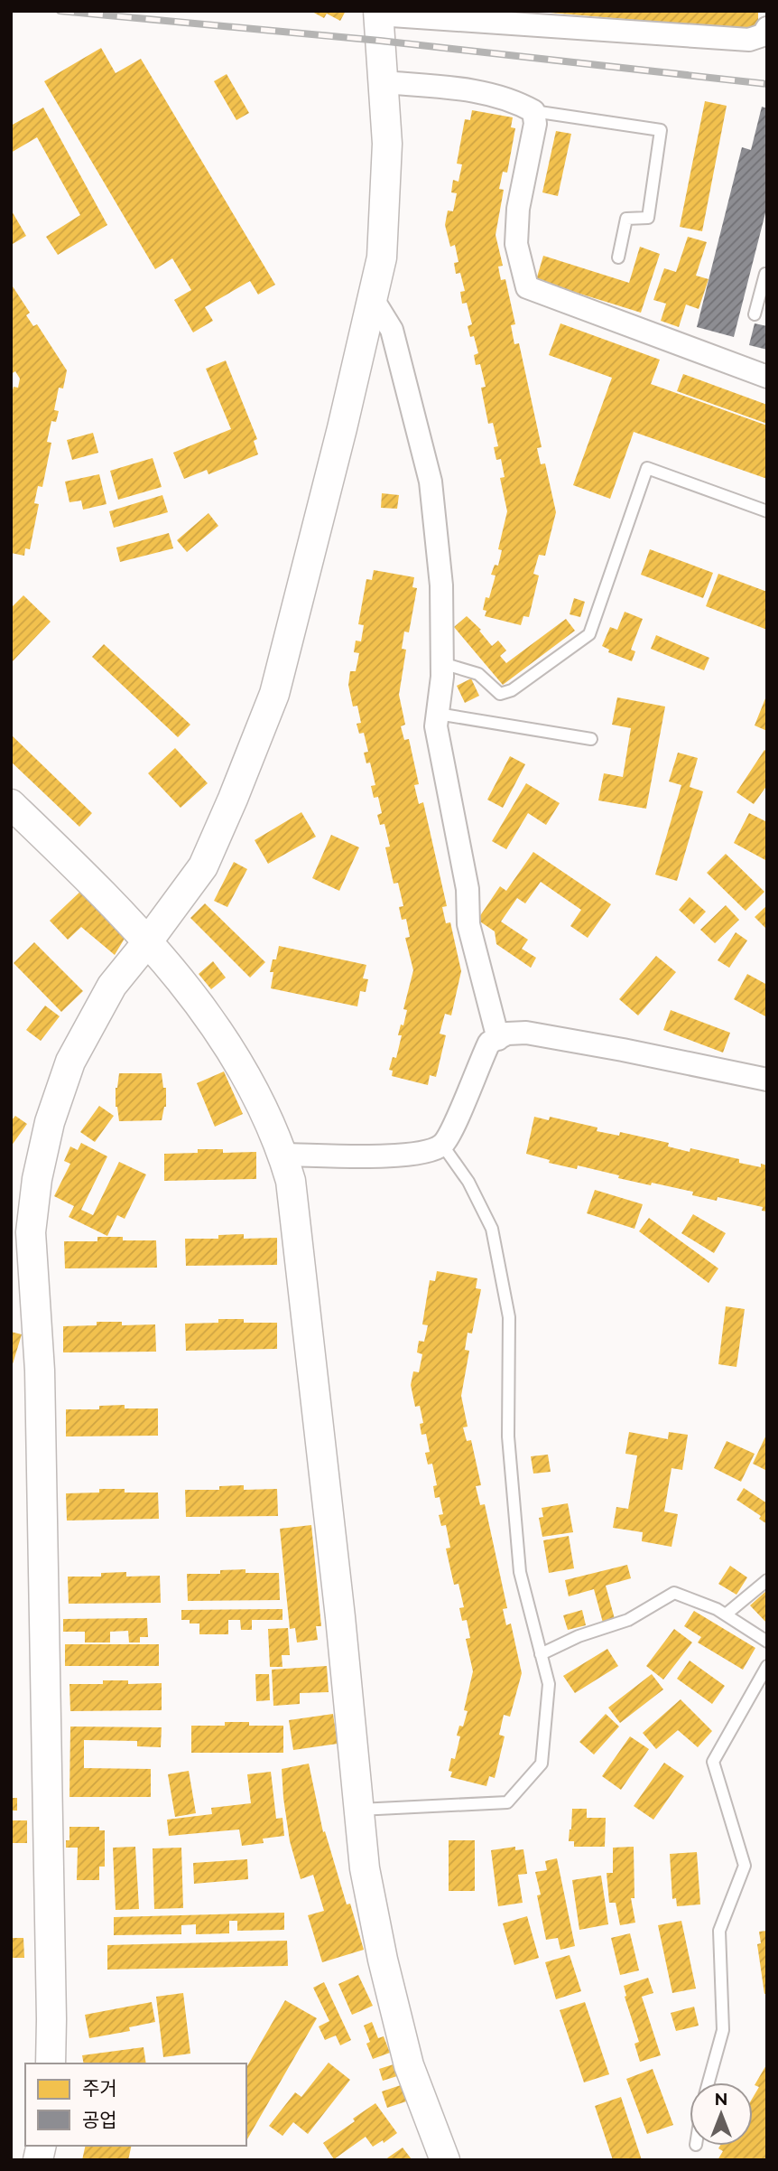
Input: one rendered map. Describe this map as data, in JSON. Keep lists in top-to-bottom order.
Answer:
{
  "legend": ["주거", "공업"],
  "north": "top"
}
